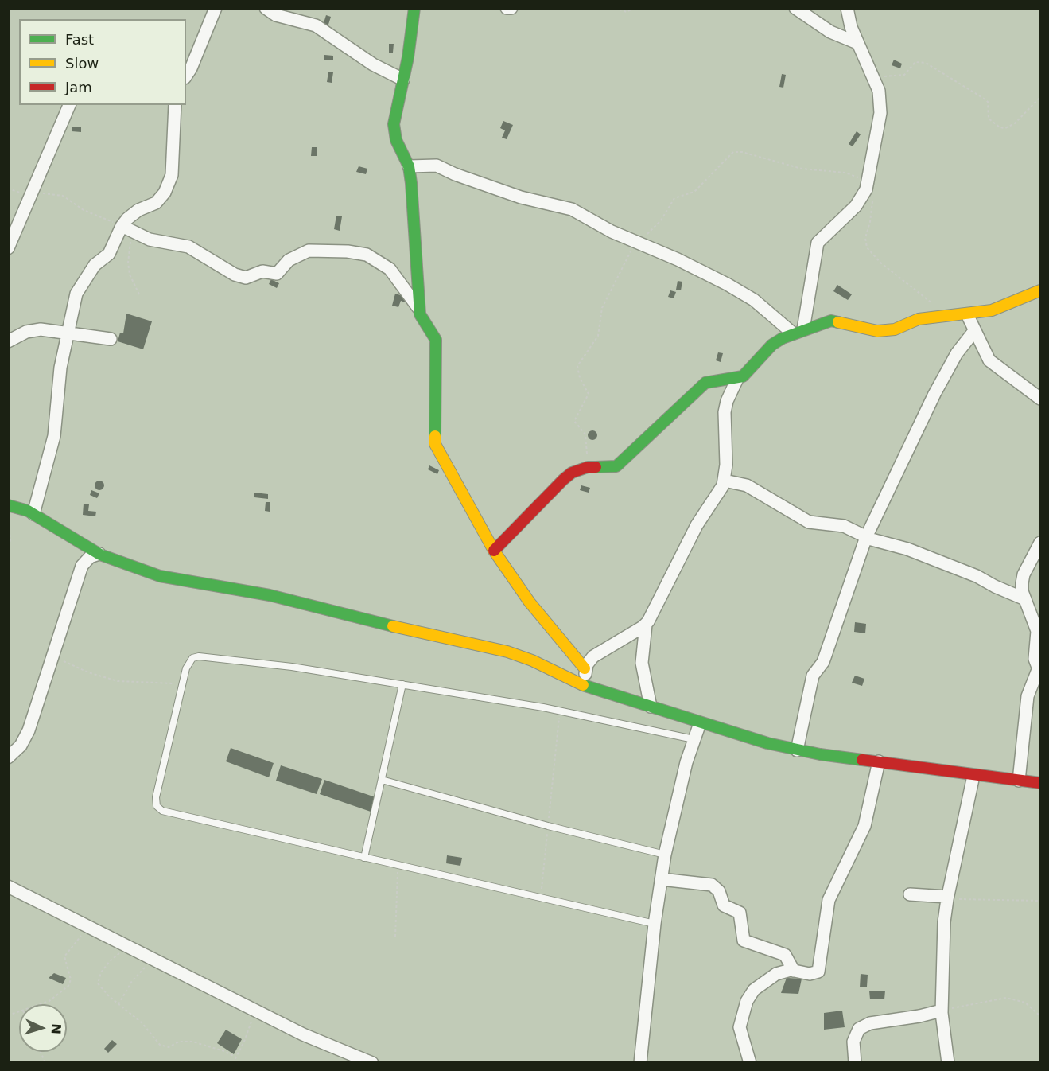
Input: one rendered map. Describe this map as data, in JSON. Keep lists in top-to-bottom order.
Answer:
{
  "legend": ["Fast", "Slow", "Jam"],
  "north": "right"
}
